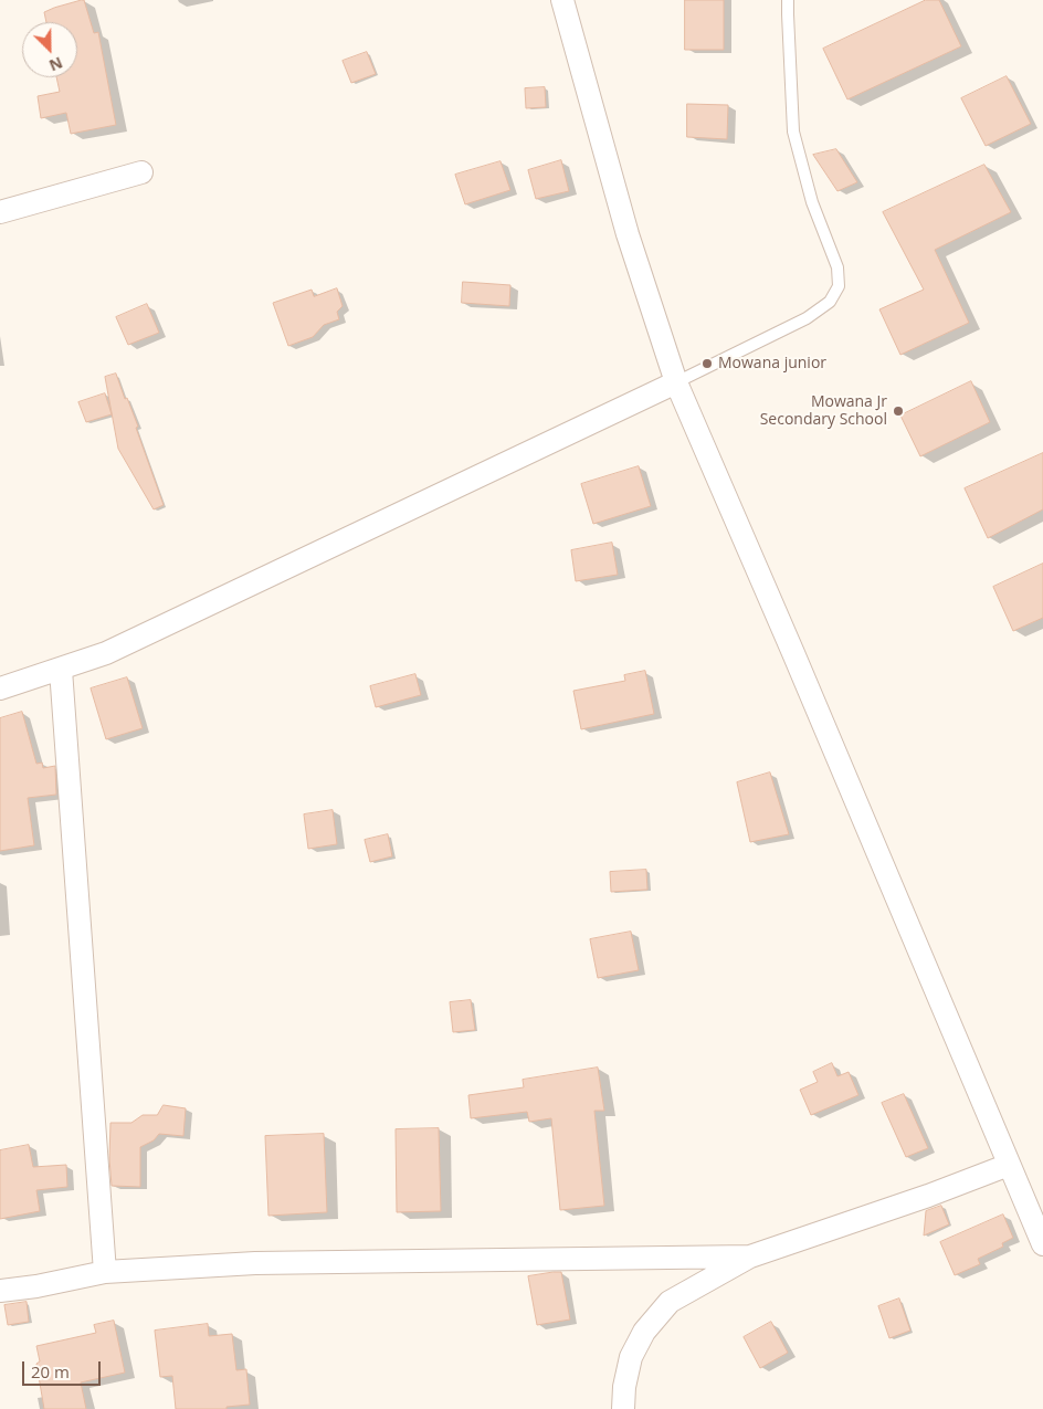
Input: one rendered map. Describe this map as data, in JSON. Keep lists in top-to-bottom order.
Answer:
{
  "places": ["Mowana junior", "Mowana Jr Secondary School"],
  "scale_bar": "20 m",
  "north": "bottom right"
}
